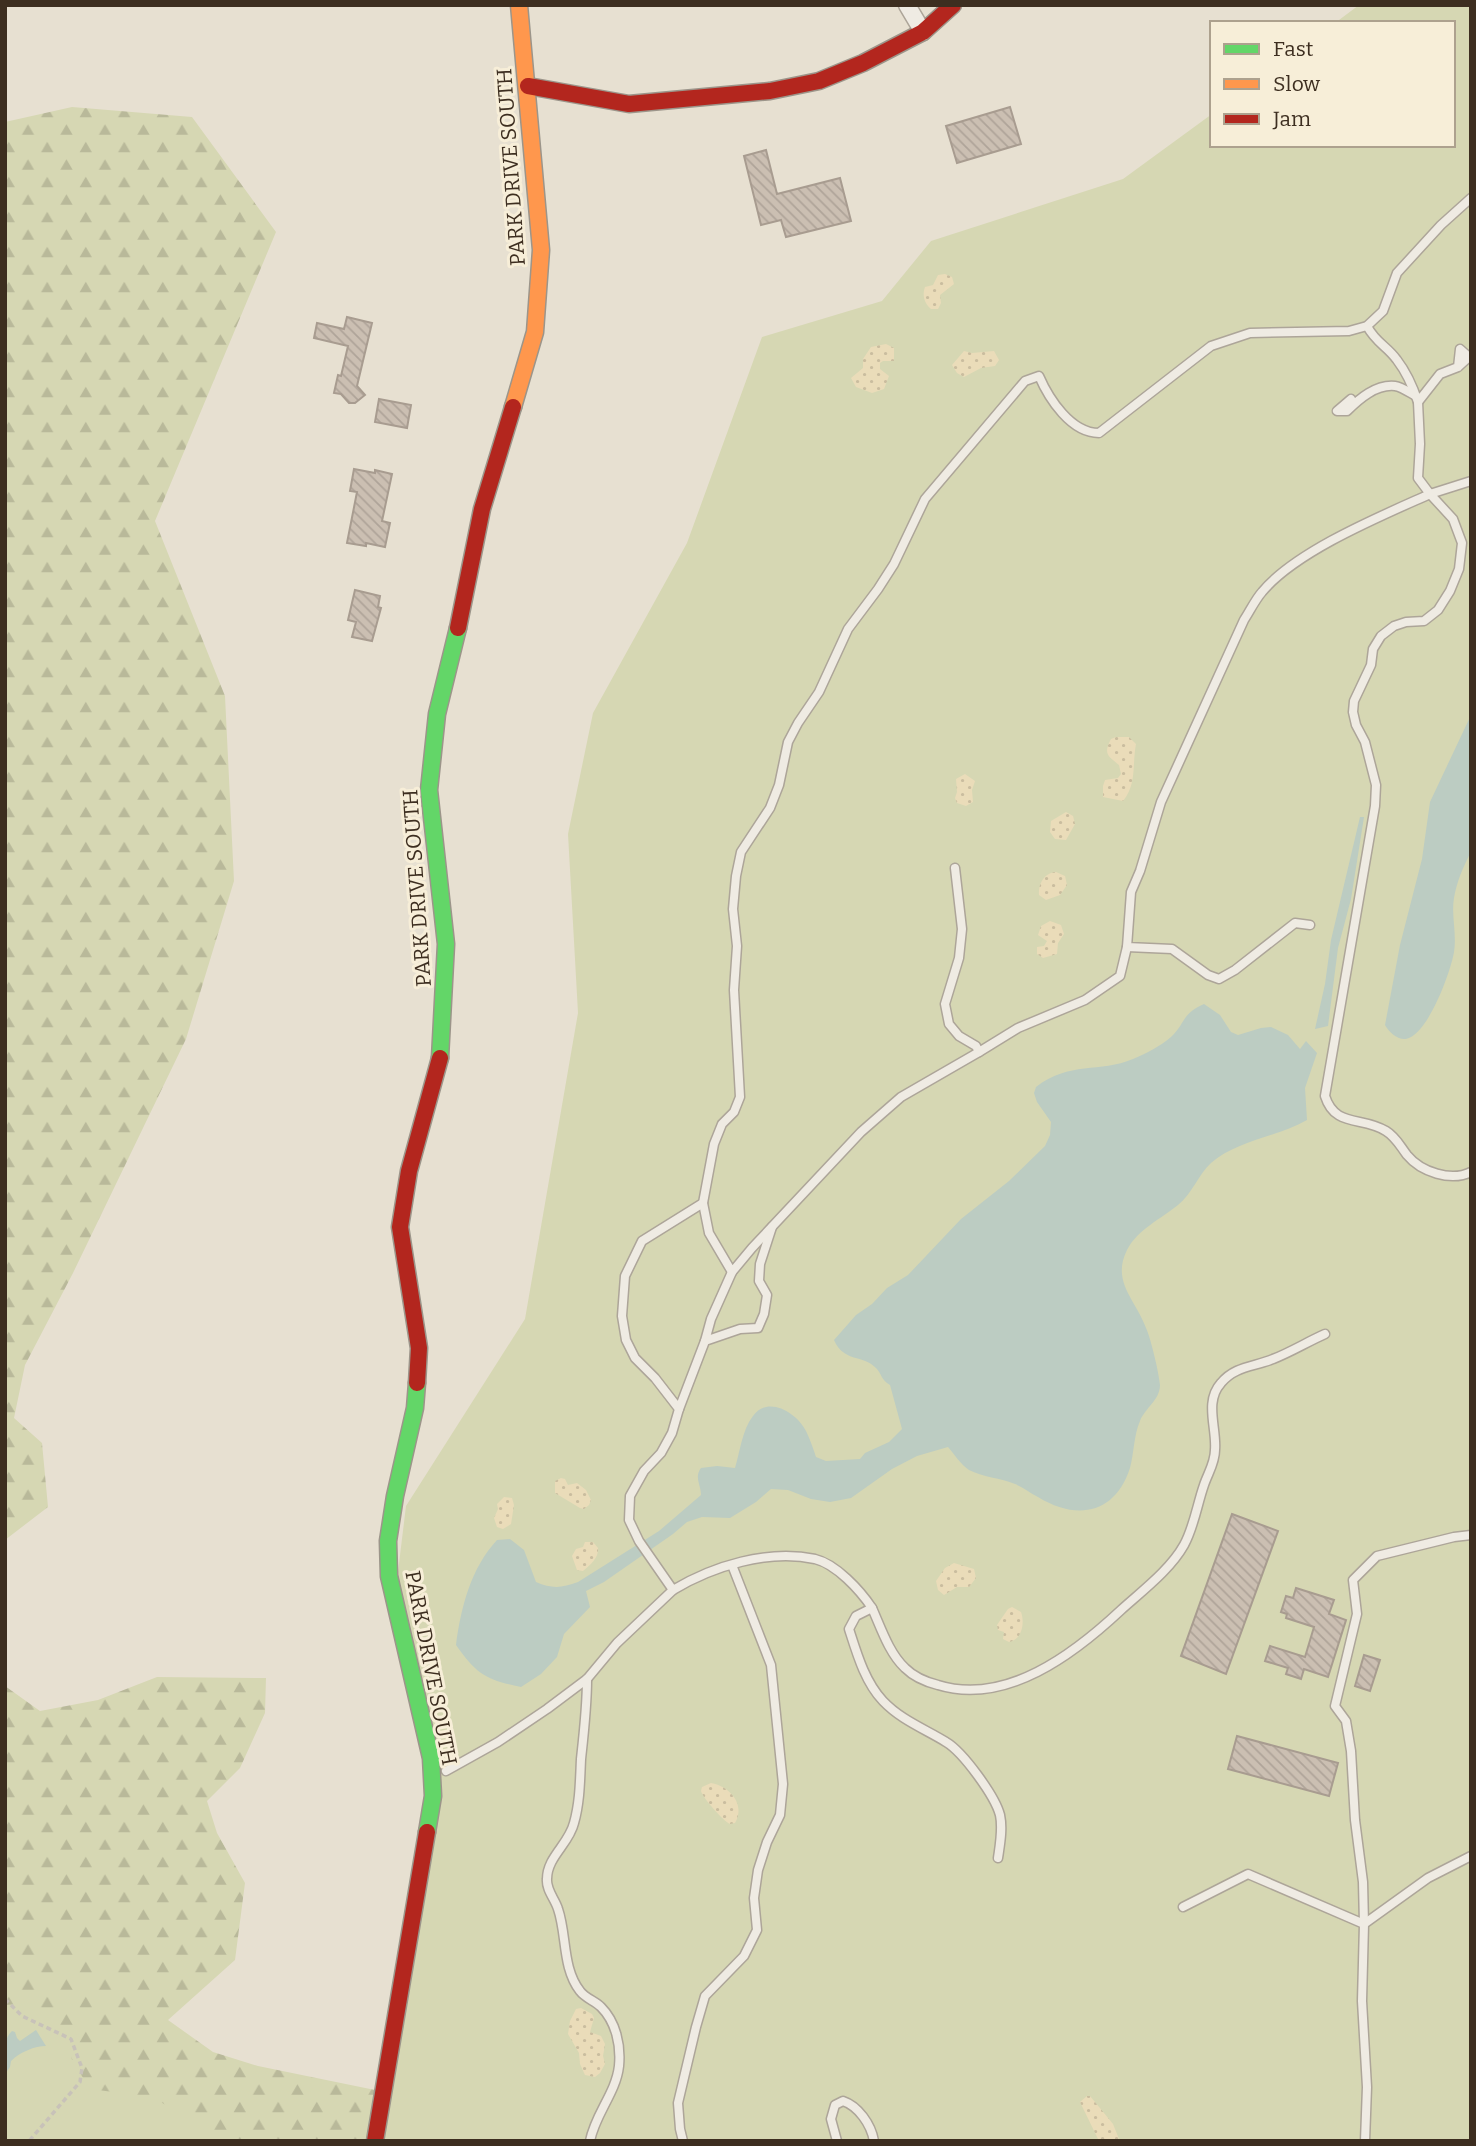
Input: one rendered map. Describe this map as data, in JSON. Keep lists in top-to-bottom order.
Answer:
{
  "streets": {
    "street": ["PARK DRIVE SOUTH"]
  },
  "legend": ["Fast", "Slow", "Jam"]
}
